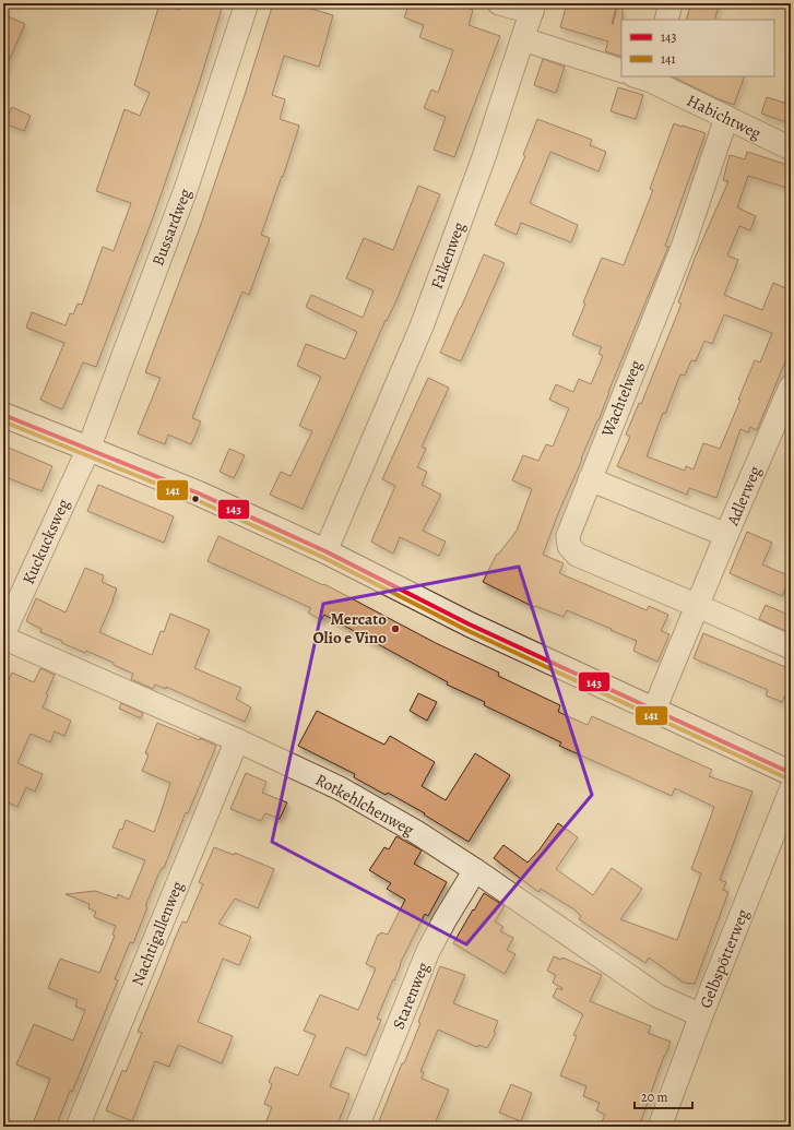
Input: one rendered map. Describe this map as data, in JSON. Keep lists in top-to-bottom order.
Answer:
{
  "streets": {
    "street": [
      "Habichtweg",
      "Bussardweg",
      "Falkenweg",
      "Wachtelweg",
      "Adlerweg",
      "Kuckucksweg",
      "Rotkehlchenweg",
      "Nachtigallenweg",
      "Gelbspötterweg",
      "Starenweg"
    ]
  },
  "crossings": [
    ["Habichtweg", "Wachtelweg"],
    ["Bussardweg", "Kuckucksweg"],
    ["Wachtelweg", "Adlerweg"],
    ["Rotkehlchenweg", "Nachtigallenweg"],
    ["Rotkehlchenweg", "Gelbspötterweg"],
    ["Rotkehlchenweg", "Starenweg"]
  ],
  "places": ["Mercato Olio e Vino"],
  "lines": ["transit line 143", "transit line 141"],
  "legend": ["143", "141"],
  "scale_bar": "20 m"
}
